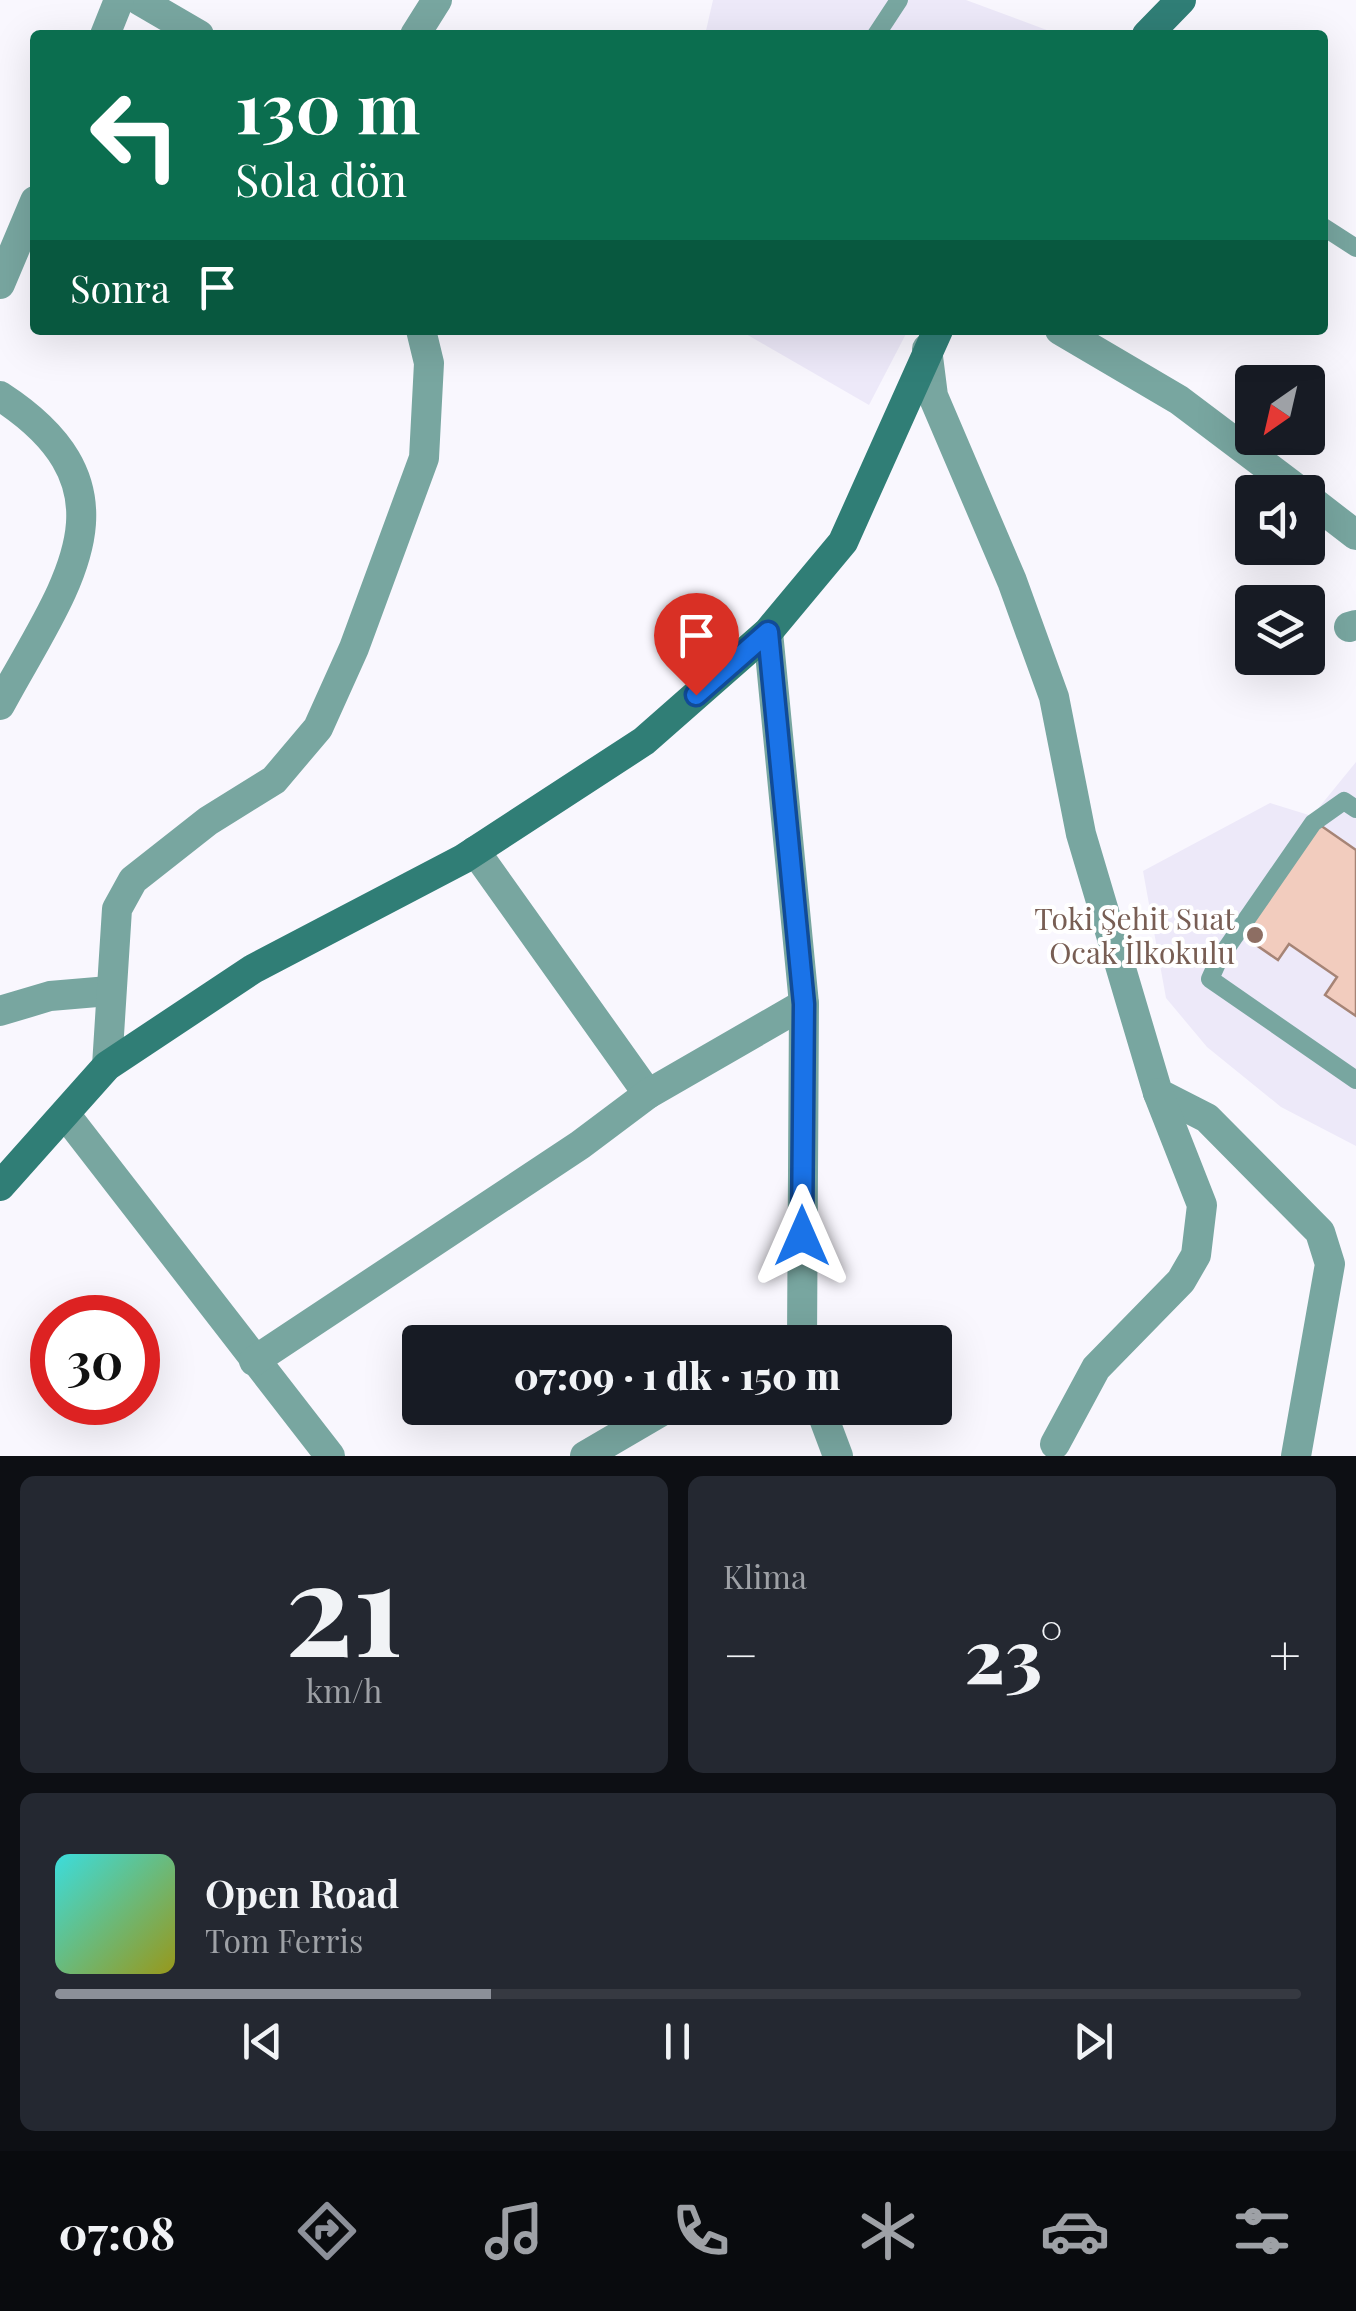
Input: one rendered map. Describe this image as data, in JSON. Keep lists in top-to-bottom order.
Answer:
{
  "places": ["Toki Şehit Suat Ocak İlkokulu"],
  "north": "bottom left",
  "page": {
    "turn": ["130 m", "Sola dön"],
    "then": "Sonra",
    "limit": "30",
    "trip": "07:09 · 1 dk · 150 m",
    "tile": [
      ["21", "km/h"],
      "Klima"
    ],
    "heat": ["−", "23°", "+"],
    "song": ["Open Road", "Tom Ferris"],
    "tabs": "07:08"
  }
}
